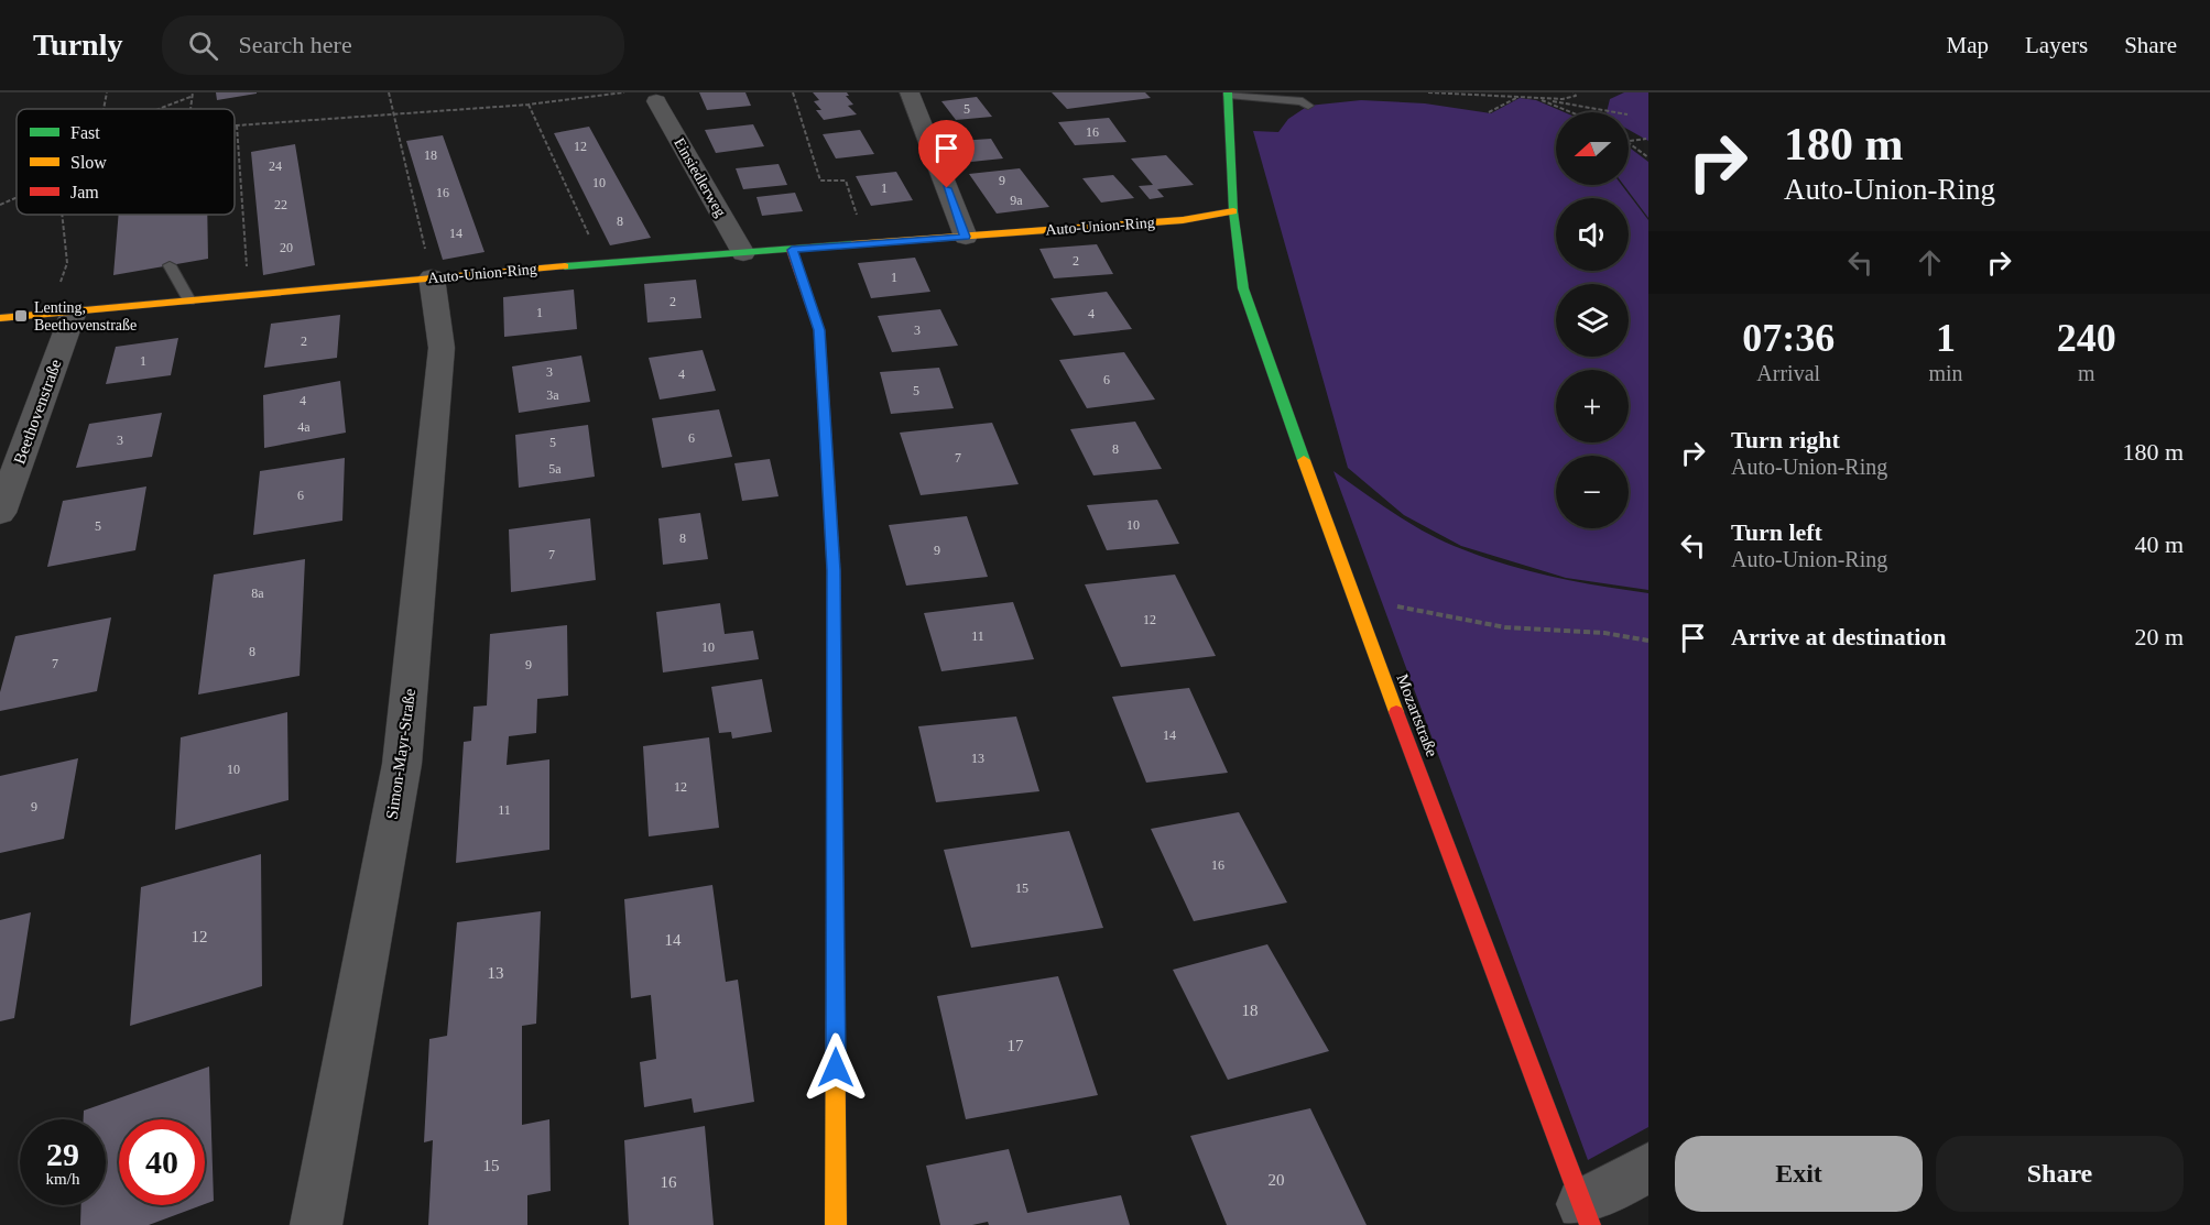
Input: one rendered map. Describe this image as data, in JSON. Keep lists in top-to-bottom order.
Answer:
{
  "streets": {
    "street": [
      "Einsiedlerweg",
      "Auto-Union-Ring",
      "Beethovenstraße",
      "Mozartstraße",
      "Simon-Mayr-Straße"
    ]
  },
  "crossings": [
    ["Einsiedlerweg", "Auto-Union-Ring"],
    ["Auto-Union-Ring", "Beethovenstraße"],
    ["Auto-Union-Ring", "Mozartstraße"],
    ["Auto-Union-Ring", "Simon-Mayr-Straße"]
  ],
  "places": {
    "transit": ["Lenting, Beethovenstraße"]
  },
  "house_numbers": [
    "5",
    "16",
    "12",
    "18",
    "24",
    "9",
    "10",
    "1",
    "16",
    "9a",
    "22",
    "8",
    "14",
    "20",
    "2",
    "1",
    "2",
    "1",
    "4",
    "3",
    "2",
    "1",
    "3",
    "4",
    "6",
    "5",
    "3a",
    "4",
    "4a",
    "6",
    "3",
    "5",
    "8",
    "7",
    "5a",
    "6",
    "10",
    "5",
    "8",
    "9",
    "7",
    "8a",
    "12",
    "11",
    "10",
    "8",
    "7",
    "9",
    "14",
    "13",
    "10",
    "12",
    "9",
    "11",
    "16",
    "15",
    "12",
    "14",
    "13",
    "18",
    "17",
    "15",
    "20",
    "16"
  ],
  "legend": ["Fast", "Slow", "Jam"],
  "north": "left",
  "page": {
    "header": "Turnly",
    "search": "Search here",
    "nav": ["Map", "Layers", "Share"],
    "turn": ["180 m", "Auto-Union-Ring"],
    "map_buttons": ["+", "−"],
    "eta": [
      "07:36",
      "Arrival",
      "1",
      "min",
      "240",
      "m"
    ],
    "list": [
      {
        "name": "Turn right",
        "note": "Auto-Union-Ring",
        "value": "180 m"
      },
      {
        "name": "Turn left",
        "note": "Auto-Union-Ring",
        "value": "40 m"
      },
      {
        "name": "Arrive at destination",
        "value": "20 m"
      }
    ],
    "speed": "29 km/h",
    "limit": "40",
    "buttons": ["Exit", "Share"]
  }
}
